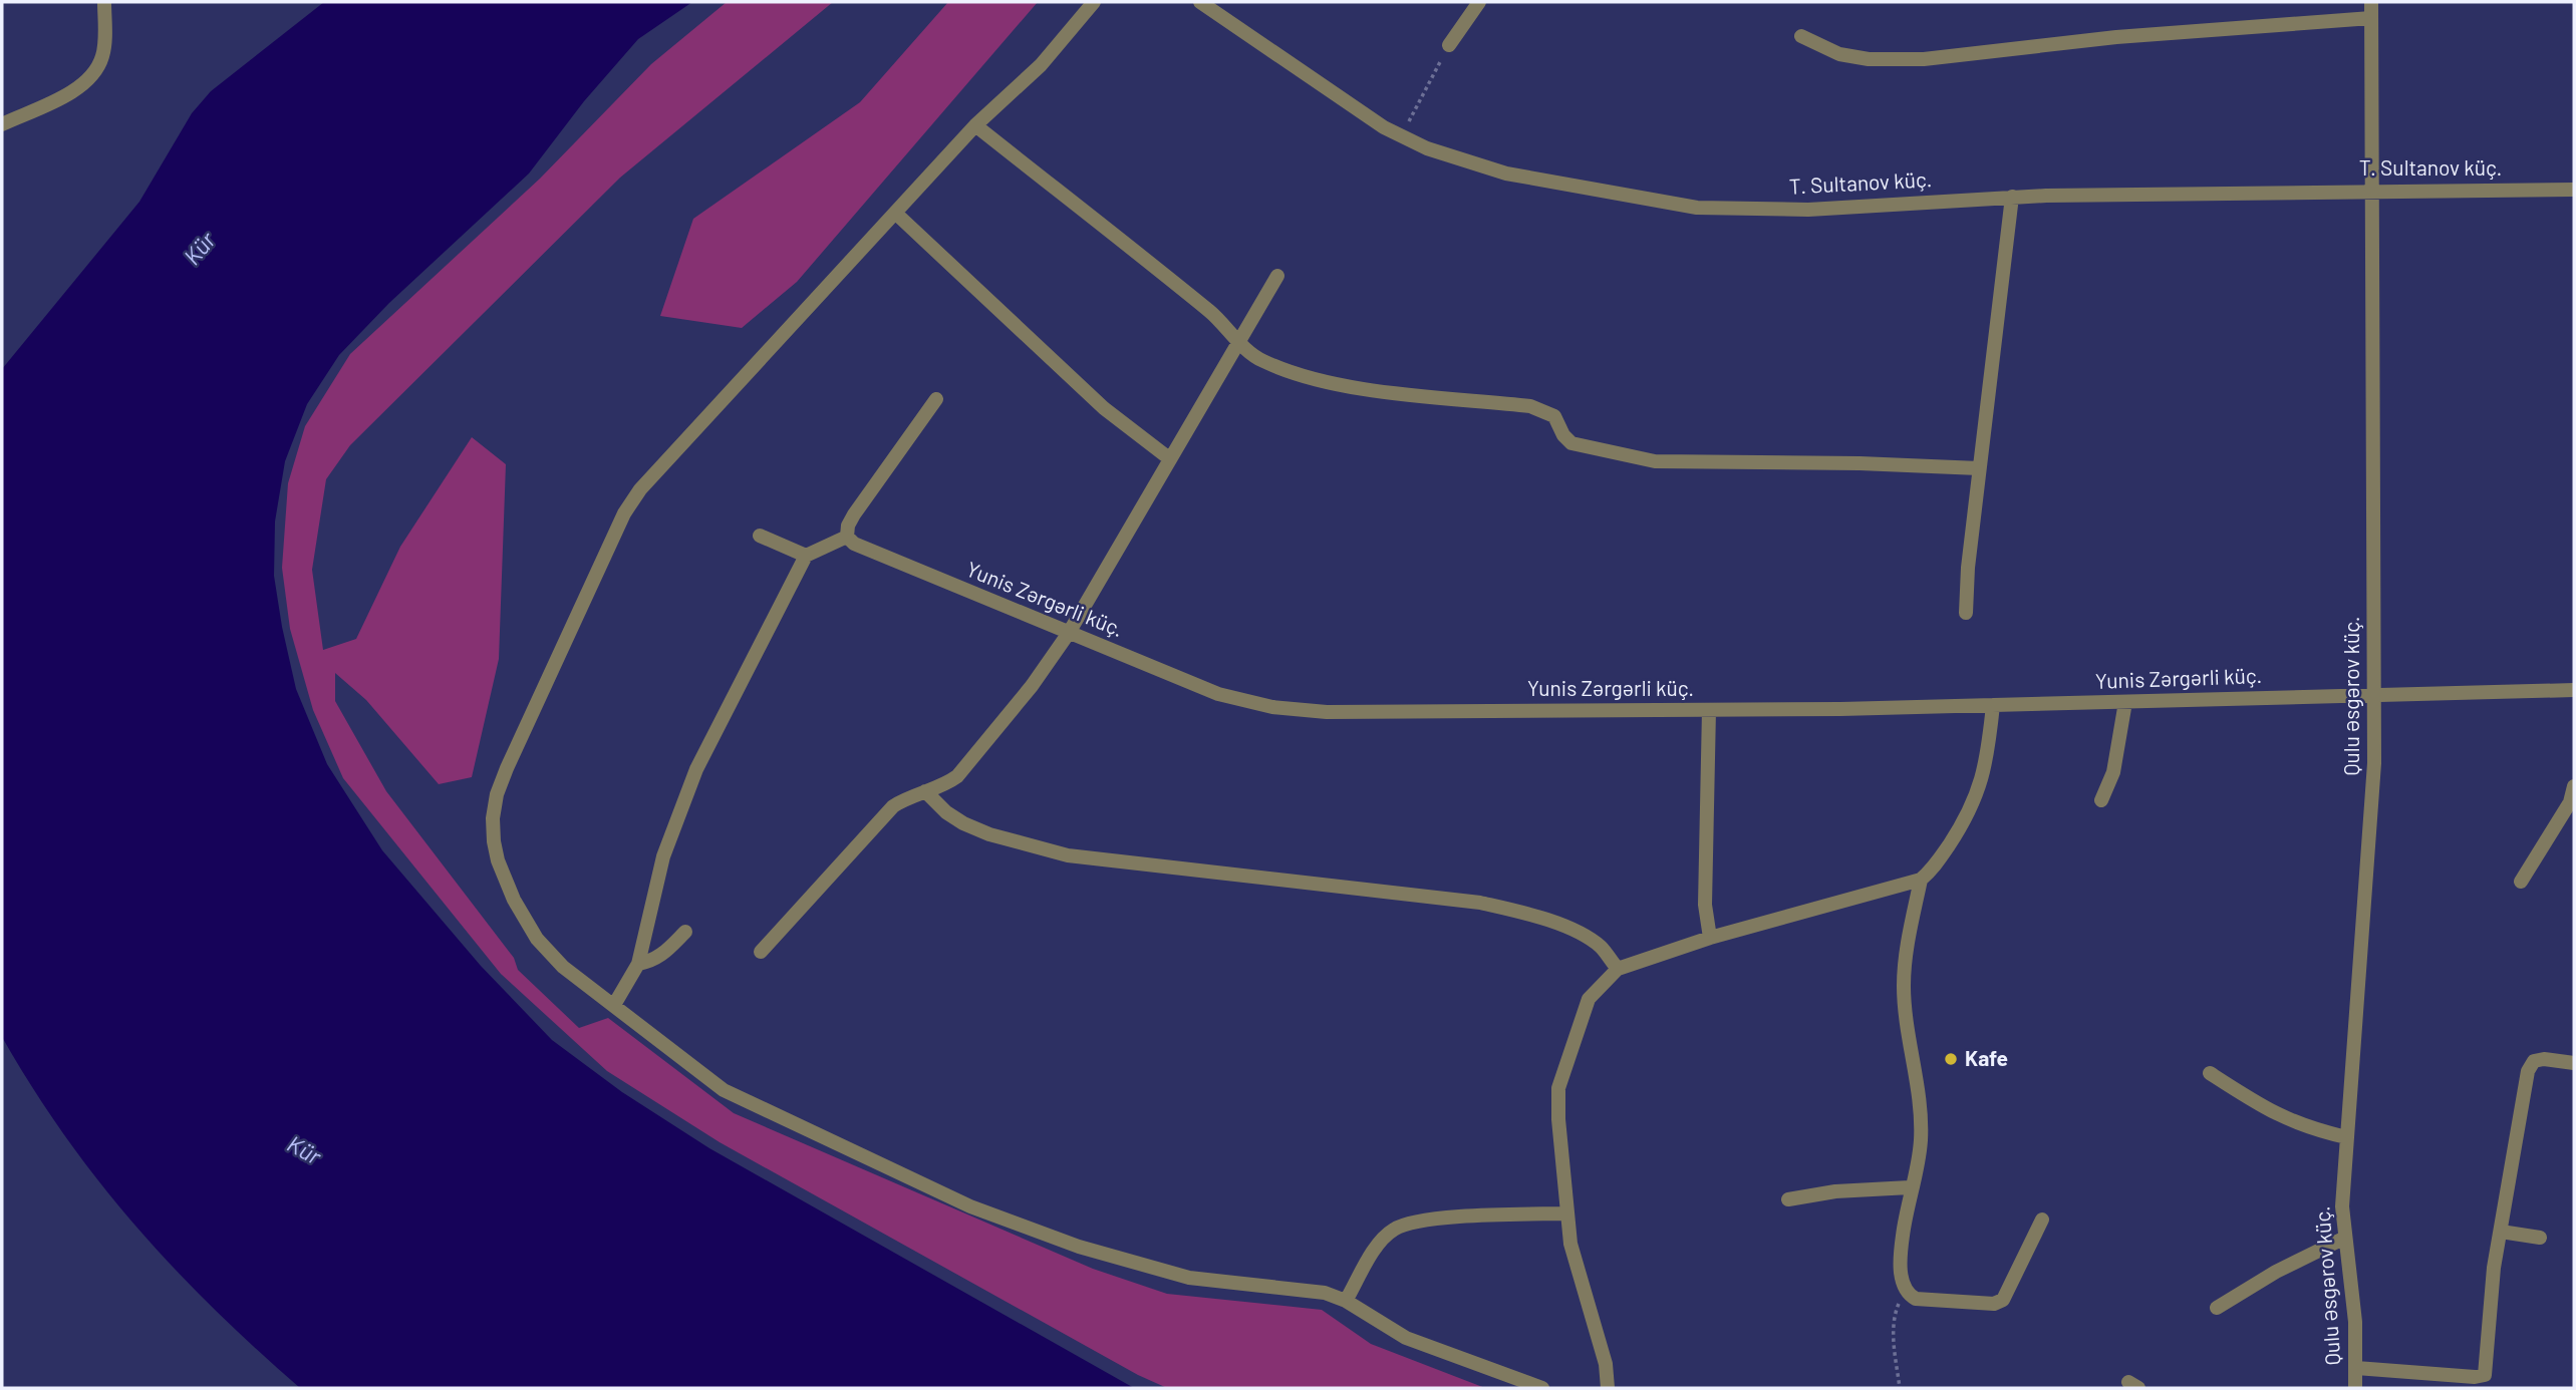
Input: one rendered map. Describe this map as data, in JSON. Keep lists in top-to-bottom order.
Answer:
{
  "streets": {
    "street": ["T. Sultanov küç.", "Yunis Zərgərli küç.", "Qulu Əsgərov küç."]
  },
  "crossings": [
    ["T. Sultanov küç.", "Qulu Əsgərov küç."],
    ["Yunis Zərgərli küç.", "Qulu Əsgərov küç."]
  ],
  "water": ["Kür"],
  "places": ["Kafe"]
}
